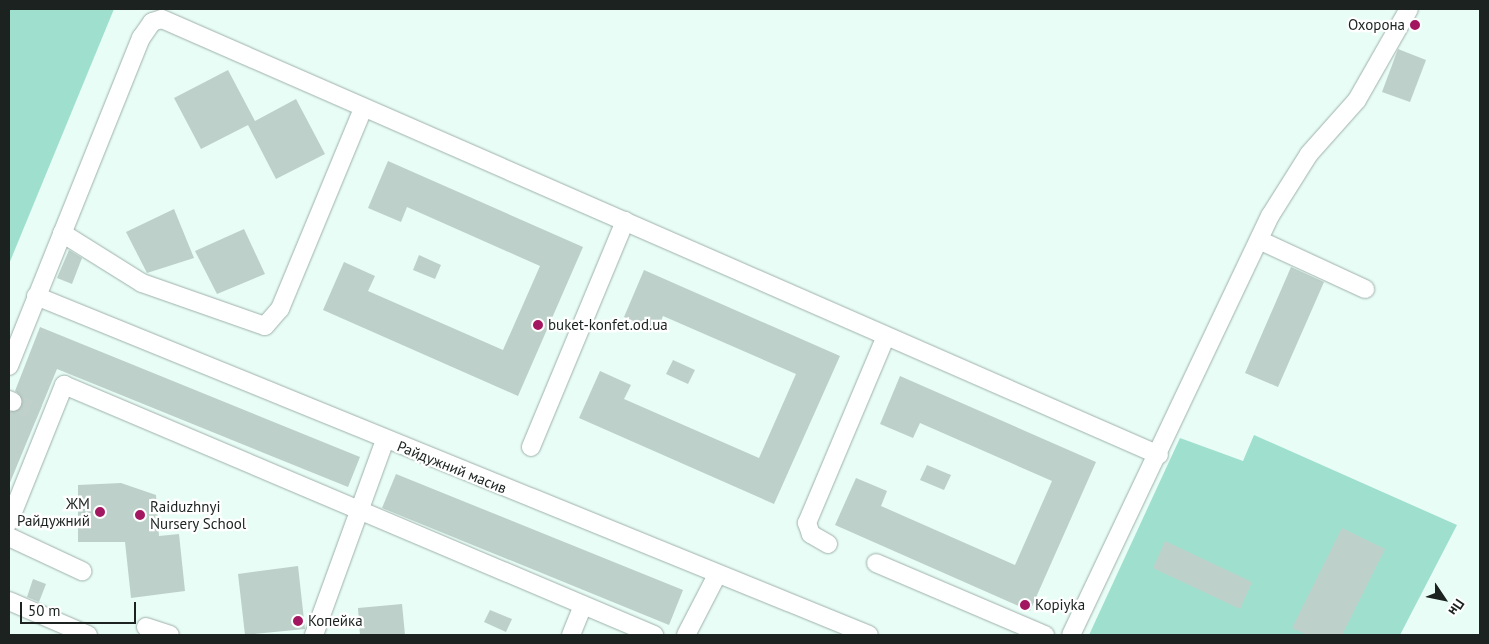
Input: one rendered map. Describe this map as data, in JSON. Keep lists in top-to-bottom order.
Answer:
{
  "streets": {
    "street": ["Райдужний масив"]
  },
  "places": [
    "Охорона",
    "buket-konfet.od.ua",
    "ЖМ Райдужний",
    "Raiduzhnyi Nursery School",
    "Kopiyka",
    "Копейка"
  ],
  "scale_bar": "50 m",
  "north": "bottom right"
}
